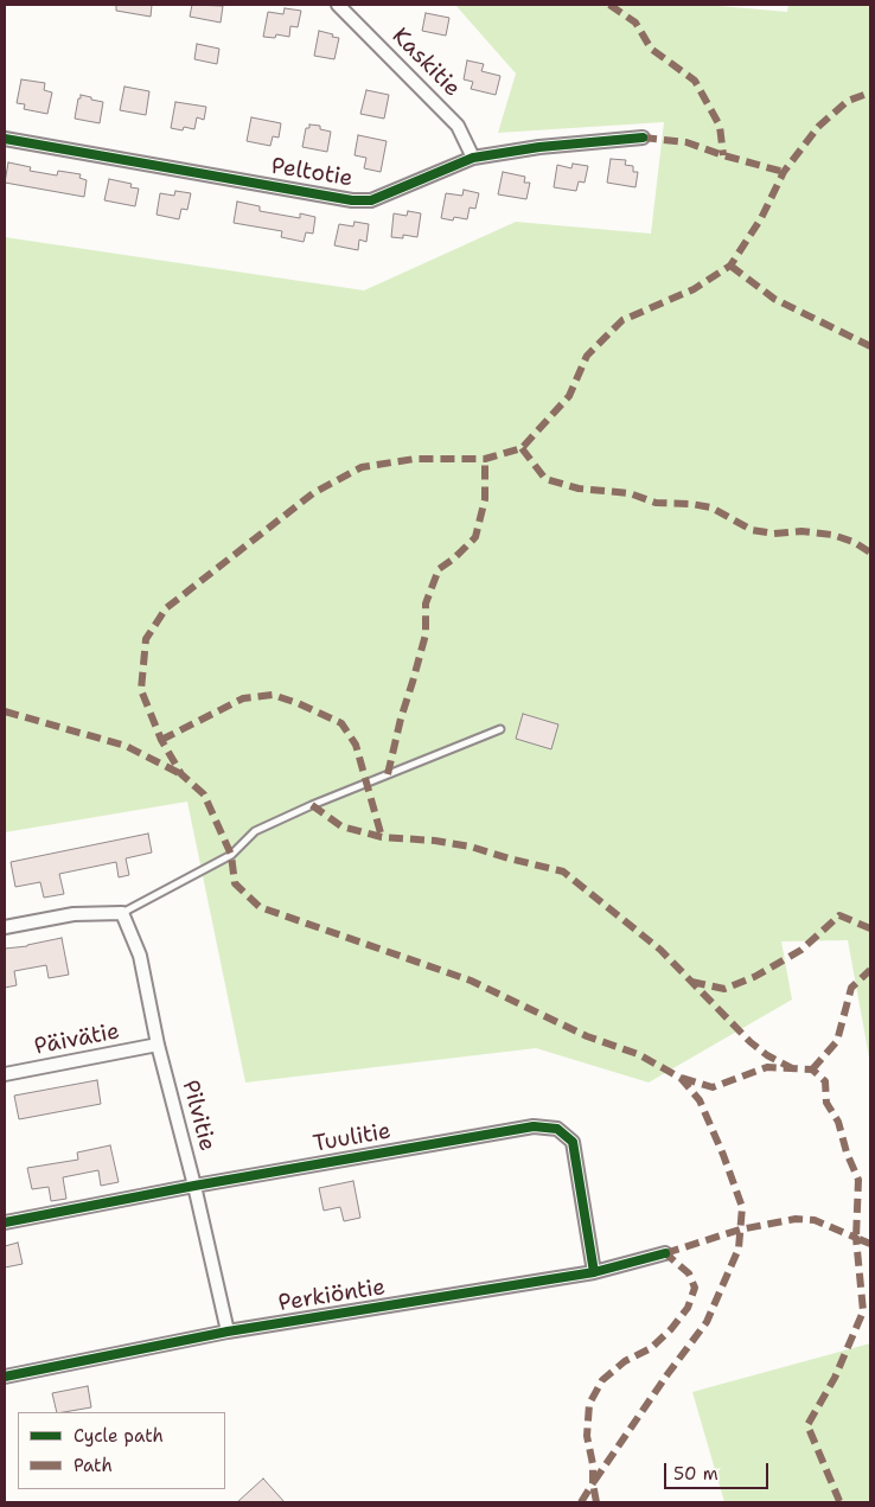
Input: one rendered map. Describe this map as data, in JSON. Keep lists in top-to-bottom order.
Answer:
{
  "streets": {
    "street": [
      "Kaskitie",
      "Peltotie",
      "Päivätie",
      "Pilvitie",
      "Tuulitie",
      "Perkiöntie"
    ]
  },
  "crossings": [
    ["Kaskitie", "Peltotie"],
    ["Päivätie", "Pilvitie"],
    ["Pilvitie", "Tuulitie"],
    ["Pilvitie", "Perkiöntie"],
    ["Tuulitie", "Perkiöntie"]
  ],
  "legend": ["Cycle path", "Path"],
  "scale_bar": "50 m"
}
